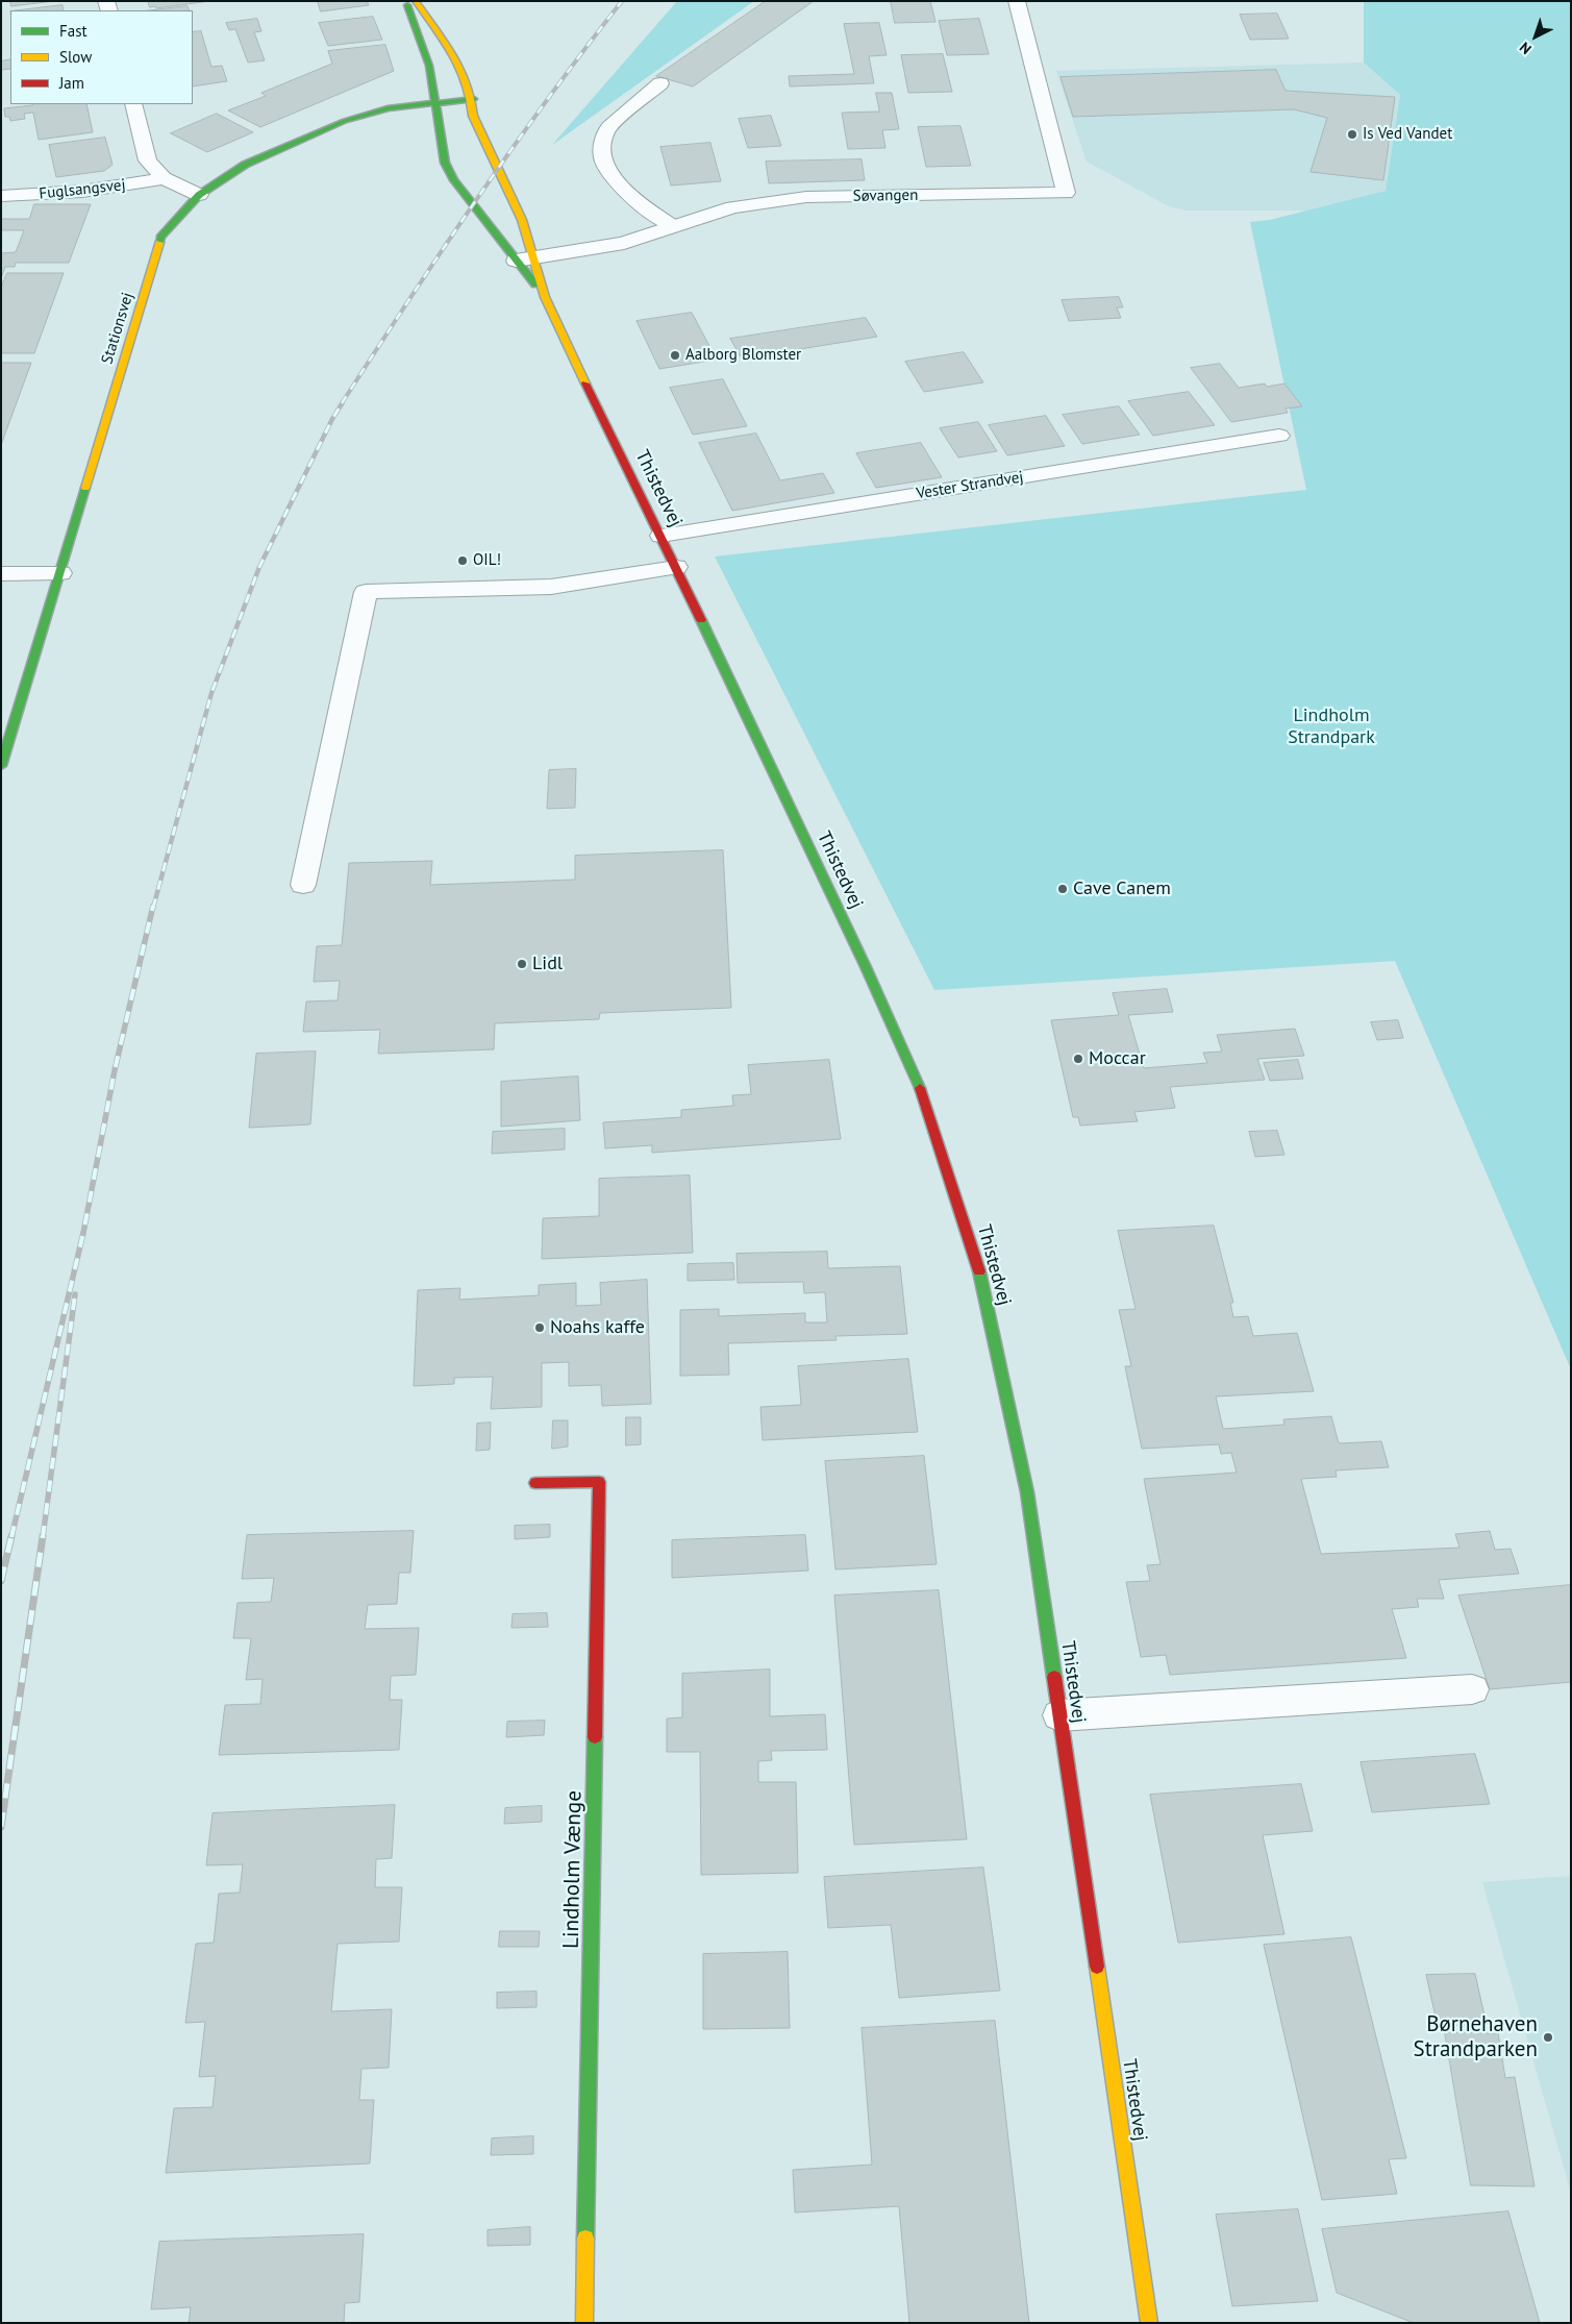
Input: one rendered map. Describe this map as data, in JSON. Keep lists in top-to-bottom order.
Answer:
{
  "streets": {
    "main road": ["Stationsvej", "Thistedvej", "Lindholm Vænge"],
    "street": ["Fuglsangsvej", "Søvangen", "Vester Strandvej"]
  },
  "crossings": [
    ["Søvangen", "Thistedvej"],
    ["Stationsvej", "Thistedvej"],
    ["Vester Strandvej", "Thistedvej"]
  ],
  "parks": ["Lindholm Strandpark"],
  "places": [
    "Is Ved Vandet",
    "Aalborg Blomster",
    "OIL!",
    "Cave Canem",
    "Lidl",
    "Moccar",
    "Noahs kaffe",
    "Børnehaven Strandparken"
  ],
  "legend": ["Fast", "Slow", "Jam"],
  "north": "bottom left"
}
